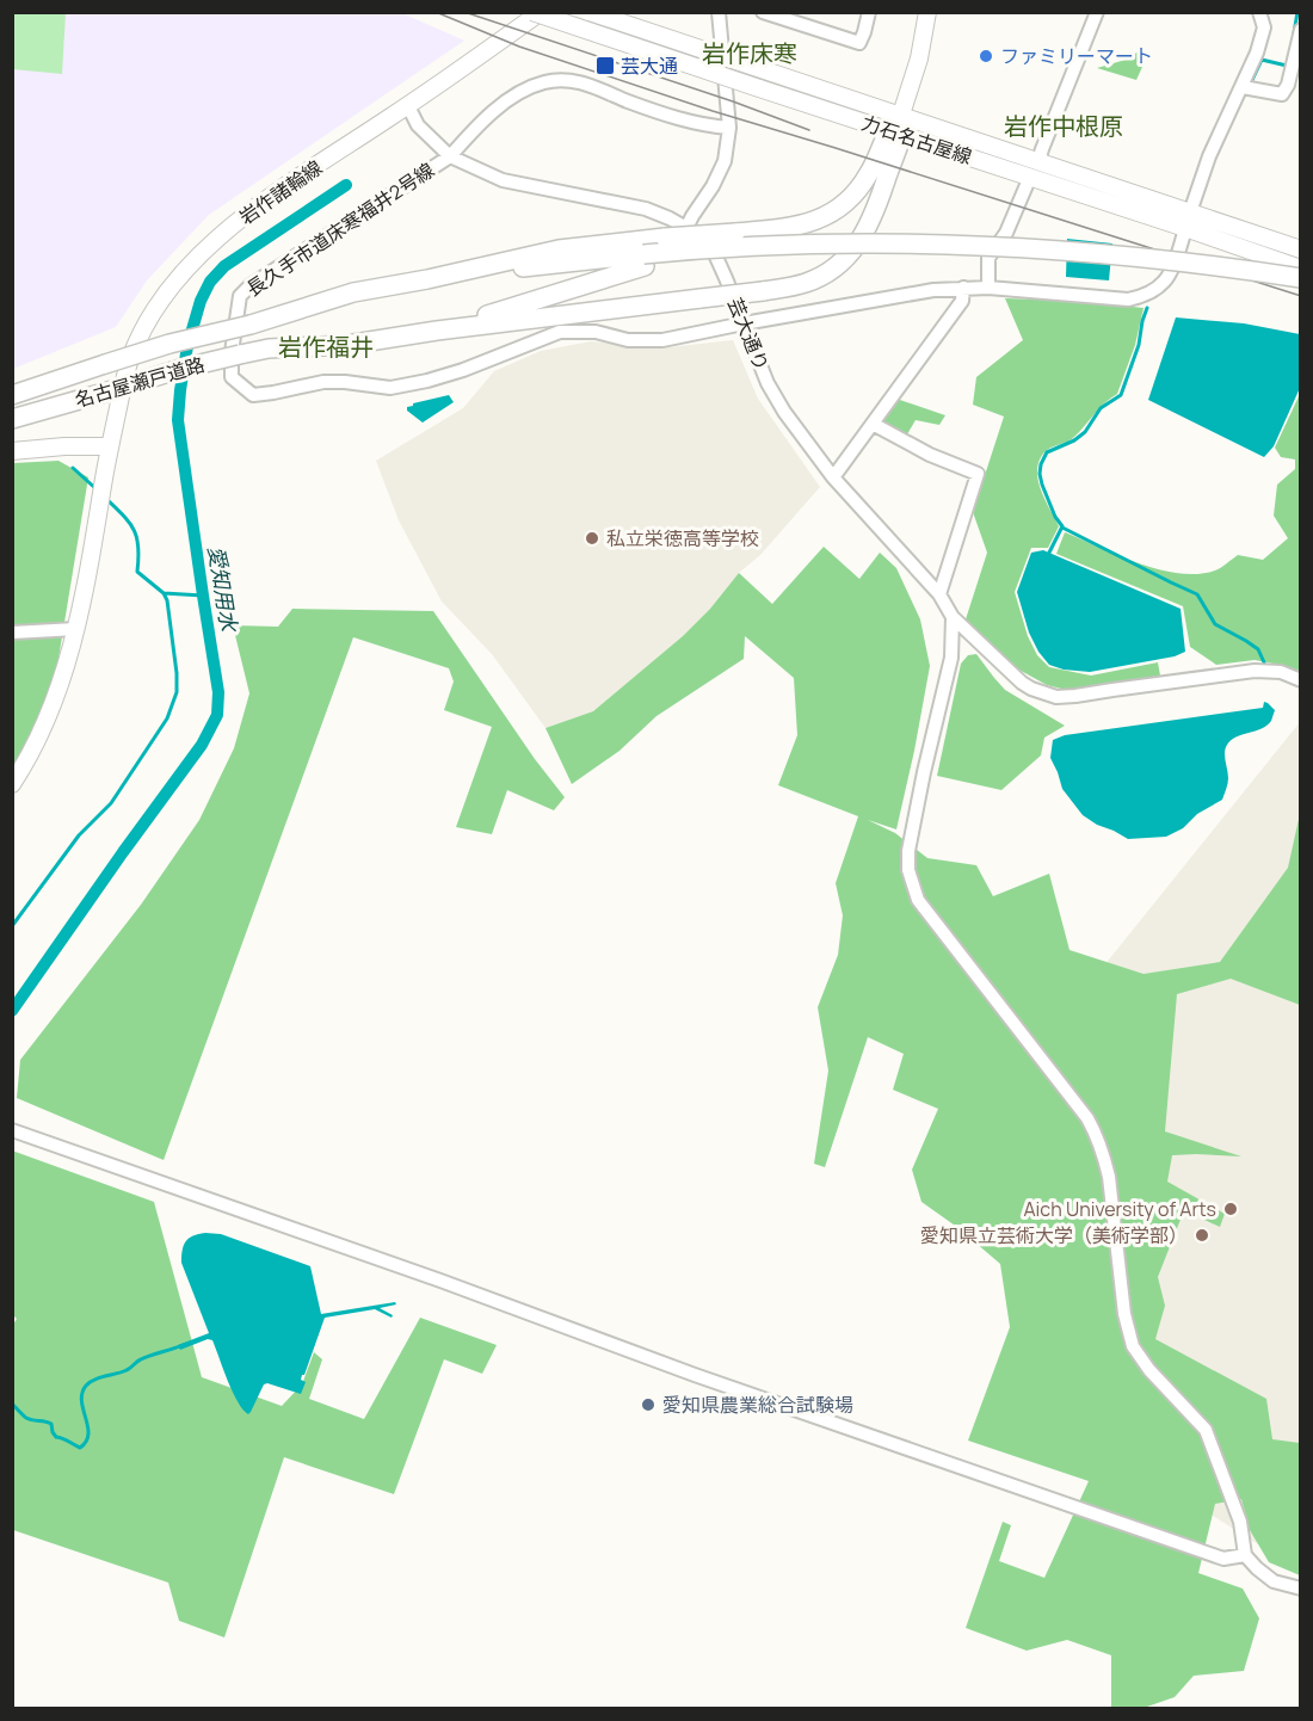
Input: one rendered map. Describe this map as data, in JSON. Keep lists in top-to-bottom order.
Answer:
{
  "streets": {
    "highway": ["名古屋瀬戸道路"],
    "main road": ["力石名古屋線", "岩作諸輪線"],
    "street": ["長久手市道床寒福井2号線", "芸大通り"]
  },
  "crossings": [
    ["岩作諸輪線", "芸大通り"],
    ["長久手市道床寒福井2号線", "芸大通り"]
  ],
  "districts": ["岩作床寒", "岩作中根原", "岩作福井"],
  "water": ["愛知用水"],
  "places": {
    "other": [
      "ファミリーマート",
      "私立栄徳高等学校",
      "Aich University of Arts",
      "愛知県立芸術大学（美術学部）",
      "愛知県農業総合試験場"
    ],
    "transit": ["芸大通"]
  }
}
